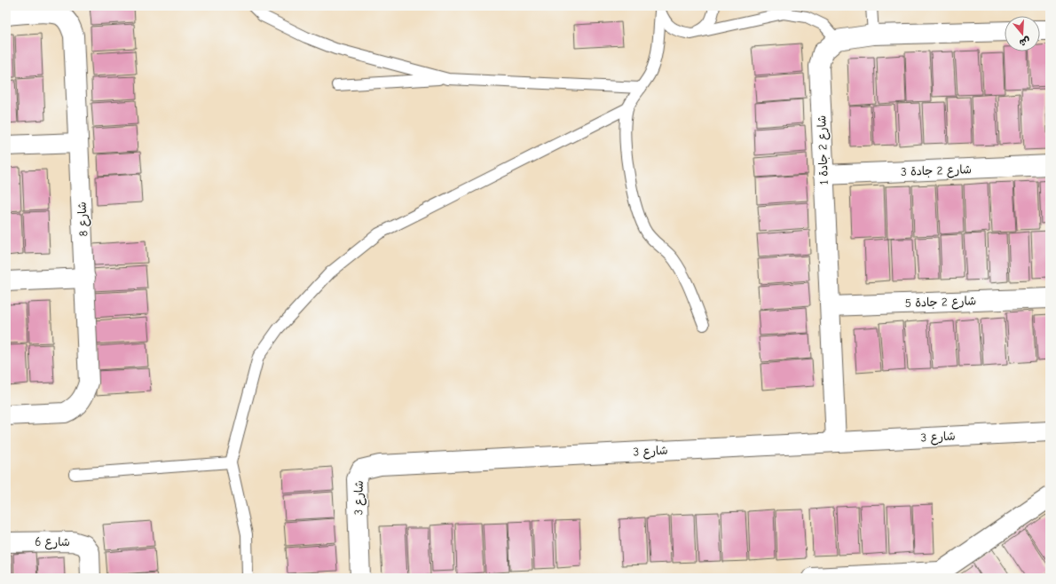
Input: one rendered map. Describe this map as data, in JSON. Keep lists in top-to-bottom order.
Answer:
{
  "streets": {
    "street": [
      "شارع 2 جادة 1",
      "شارع 2 جادة 3",
      "شارع 8",
      "شارع 2 جادة 5",
      "شارع 3",
      "شارع 6"
    ]
  },
  "crossings": [
    ["شارع 2 جادة 1", "شارع 2 جادة 3"],
    ["شارع 2 جادة 1", "شارع 2 جادة 5"],
    ["شارع 2 جادة 1", "شارع 3"]
  ],
  "north": "bottom"
}
